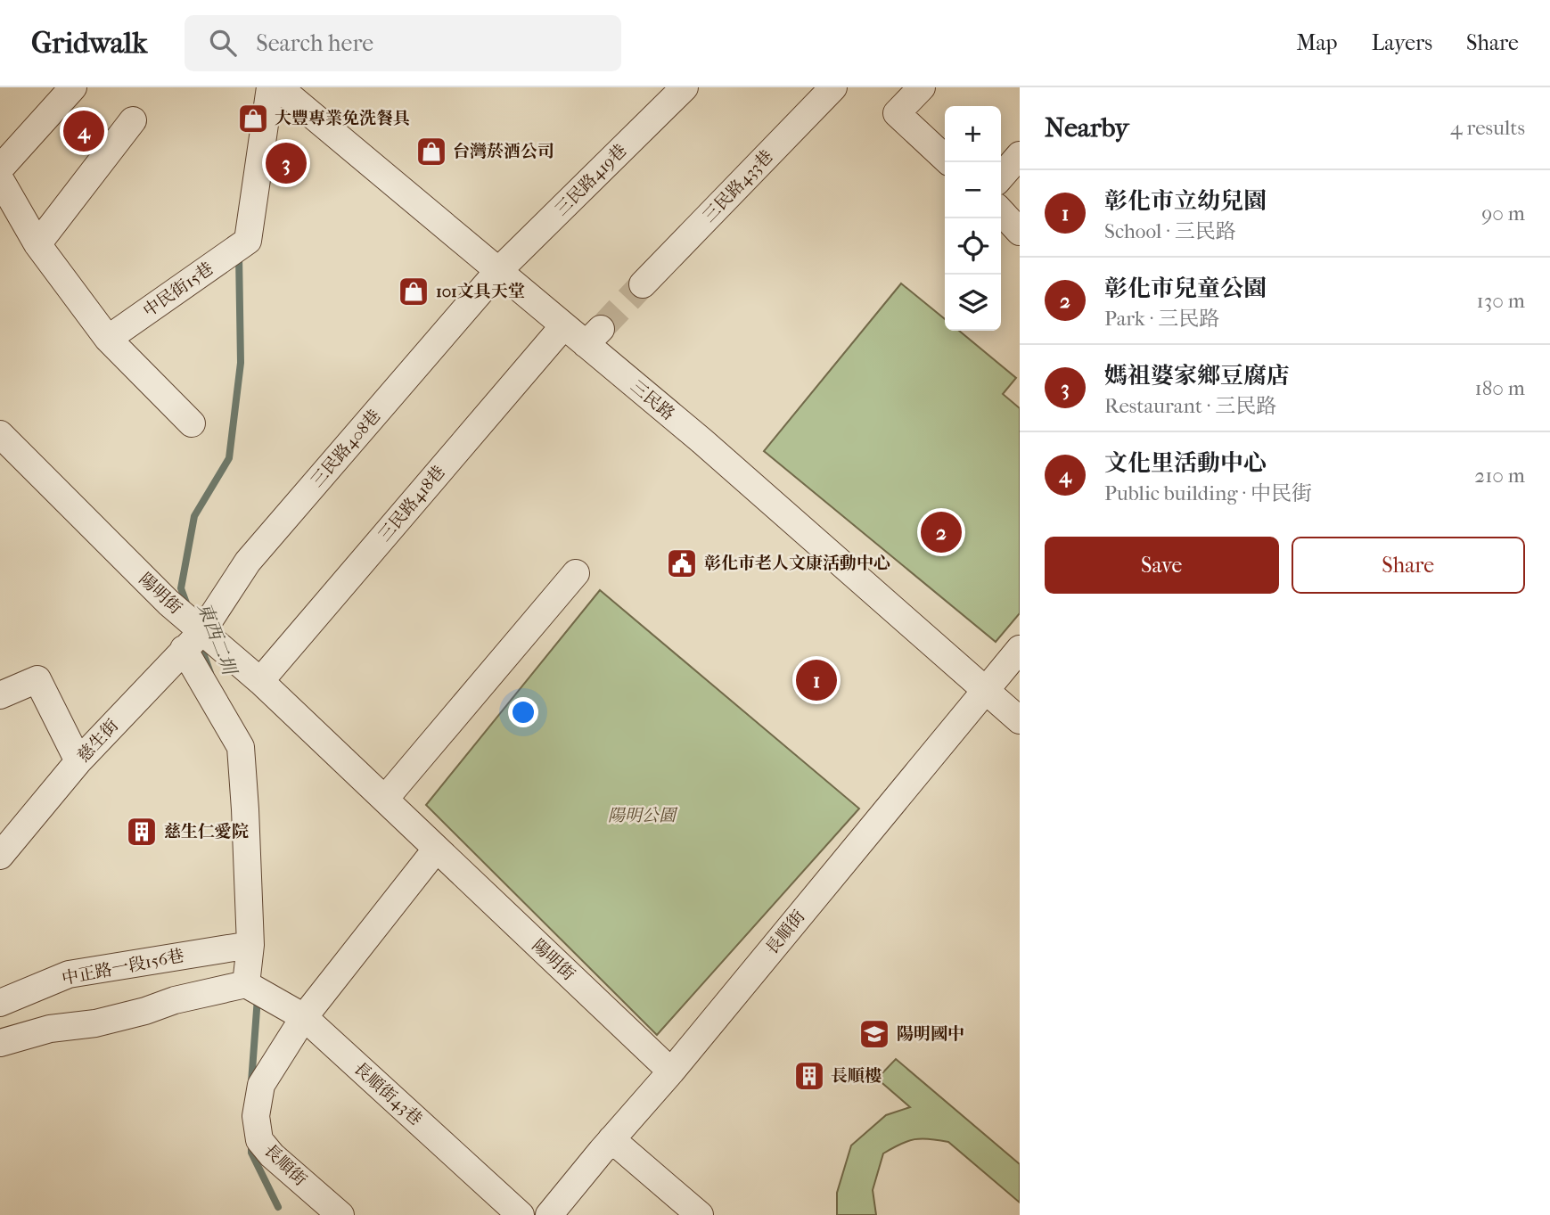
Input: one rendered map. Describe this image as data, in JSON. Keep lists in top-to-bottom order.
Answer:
{
  "streets": {
    "street": [
      "三民路419巷",
      "三民路433巷",
      "中民街15巷",
      "三民路",
      "三民路408巷",
      "三民路418巷",
      "陽明街",
      "慈生街",
      "長順街",
      "中正路一段156巷",
      "長順街43巷"
    ]
  },
  "crossings": [
    ["三民路419巷", "三民路"],
    ["三民路419巷", "三民路408巷"],
    ["三民路", "三民路408巷"],
    ["三民路", "三民路418巷"],
    ["三民路", "長順街"],
    ["三民路408巷", "陽明街"],
    ["三民路408巷", "慈生街"],
    ["三民路418巷", "陽明街"],
    ["陽明街", "慈生街"],
    ["陽明街", "長順街"],
    ["長順街", "長順街43巷"]
  ],
  "water": ["東西二圳"],
  "parks": ["陽明公園"],
  "places": {
    "shop": ["大豐專業免洗餐具", "台灣菸酒公司", "101文具天堂"],
    "public building": ["彰化市老人文康活動中心"],
    "building": ["慈生仁愛院", "長順樓"],
    "school or university": ["陽明國中"]
  },
  "page": {
    "header": "Gridwalk",
    "search": "Search here",
    "nav": ["Map", "Layers", "Share"],
    "heading": ["Nearby", "4 results"],
    "map_buttons": ["+", "−"],
    "pins": [
      "4",
      "3",
      "2",
      "1"
    ],
    "list": [
      {
        "mark": "1",
        "name": "彰化市立幼兒園",
        "note": "School · 三民路",
        "value": "90 m"
      },
      {
        "mark": "2",
        "name": "彰化市兒童公園",
        "note": "Park · 三民路",
        "value": "130 m"
      },
      {
        "mark": "3",
        "name": "媽祖婆家鄉豆腐店",
        "note": "Restaurant · 三民路",
        "value": "180 m"
      },
      {
        "mark": "4",
        "name": "文化里活動中心",
        "note": "Public building · 中民街",
        "value": "210 m"
      }
    ],
    "buttons": ["Save", "Share"]
  }
}
